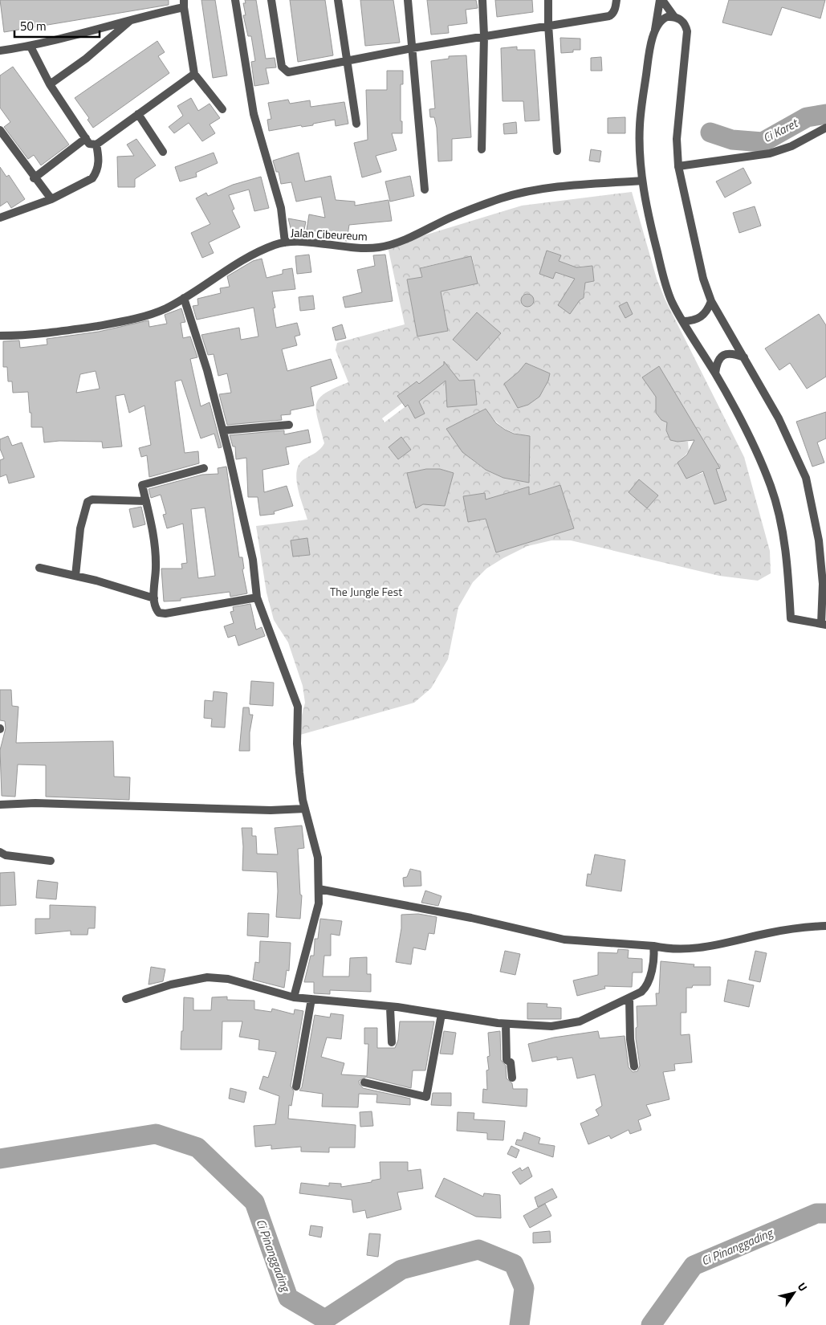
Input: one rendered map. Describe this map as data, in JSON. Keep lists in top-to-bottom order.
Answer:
{
  "streets": {
    "street": ["Jalan Cibeureum"]
  },
  "water": ["Ci Karet", "Ci Pinanggading"],
  "parks": ["The Jungle Fest"],
  "scale_bar": "50 m",
  "north": "top right"
}
